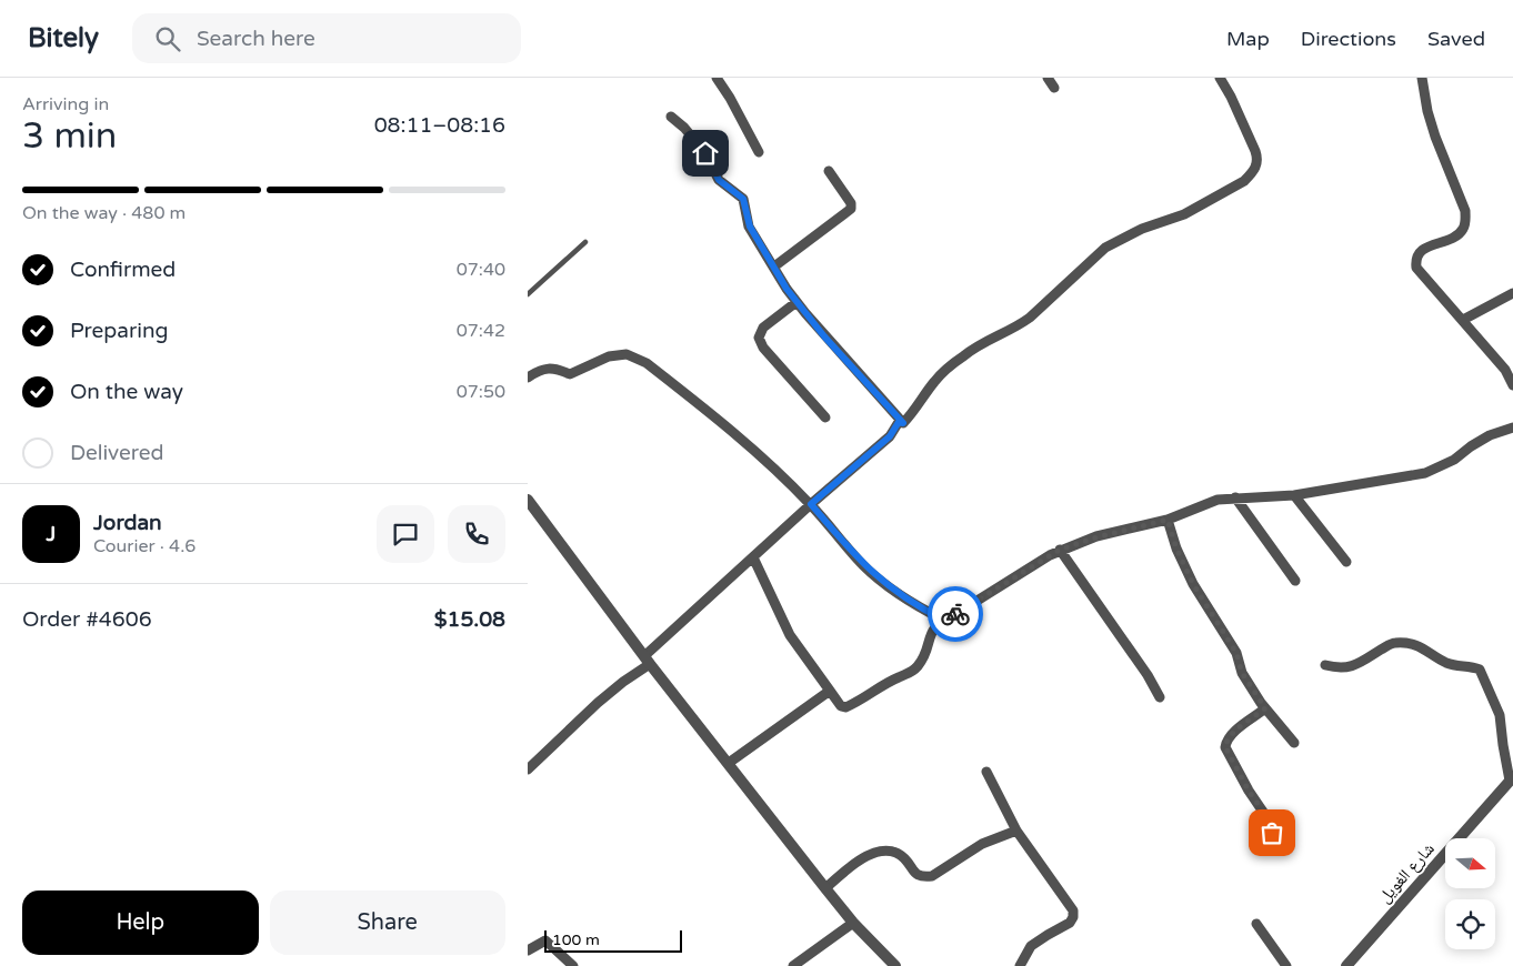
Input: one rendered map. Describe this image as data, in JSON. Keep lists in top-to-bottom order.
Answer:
{
  "streets": {
    "street": ["شارع الغويل"]
  },
  "scale_bar": "100 m",
  "north": "right",
  "page": {
    "header": "Bitely",
    "search": "Search here",
    "nav": ["Map", "Directions", "Saved"],
    "heading": ["3 min", "Arriving in", "08:11–08:16"],
    "panel": [
      "Jordan",
      "Courier · 4.6",
      "Order #4606",
      "$15.08"
    ],
    "bar": "On the way · 480 m",
    "list": [
      ["Confirmed", "07:40"],
      ["Preparing", "07:42"],
      ["On the way", "07:50"],
      "Delivered"
    ],
    "round": "J",
    "buttons": ["Help", "Share"],
    "scale": "100 m"
  }
}
